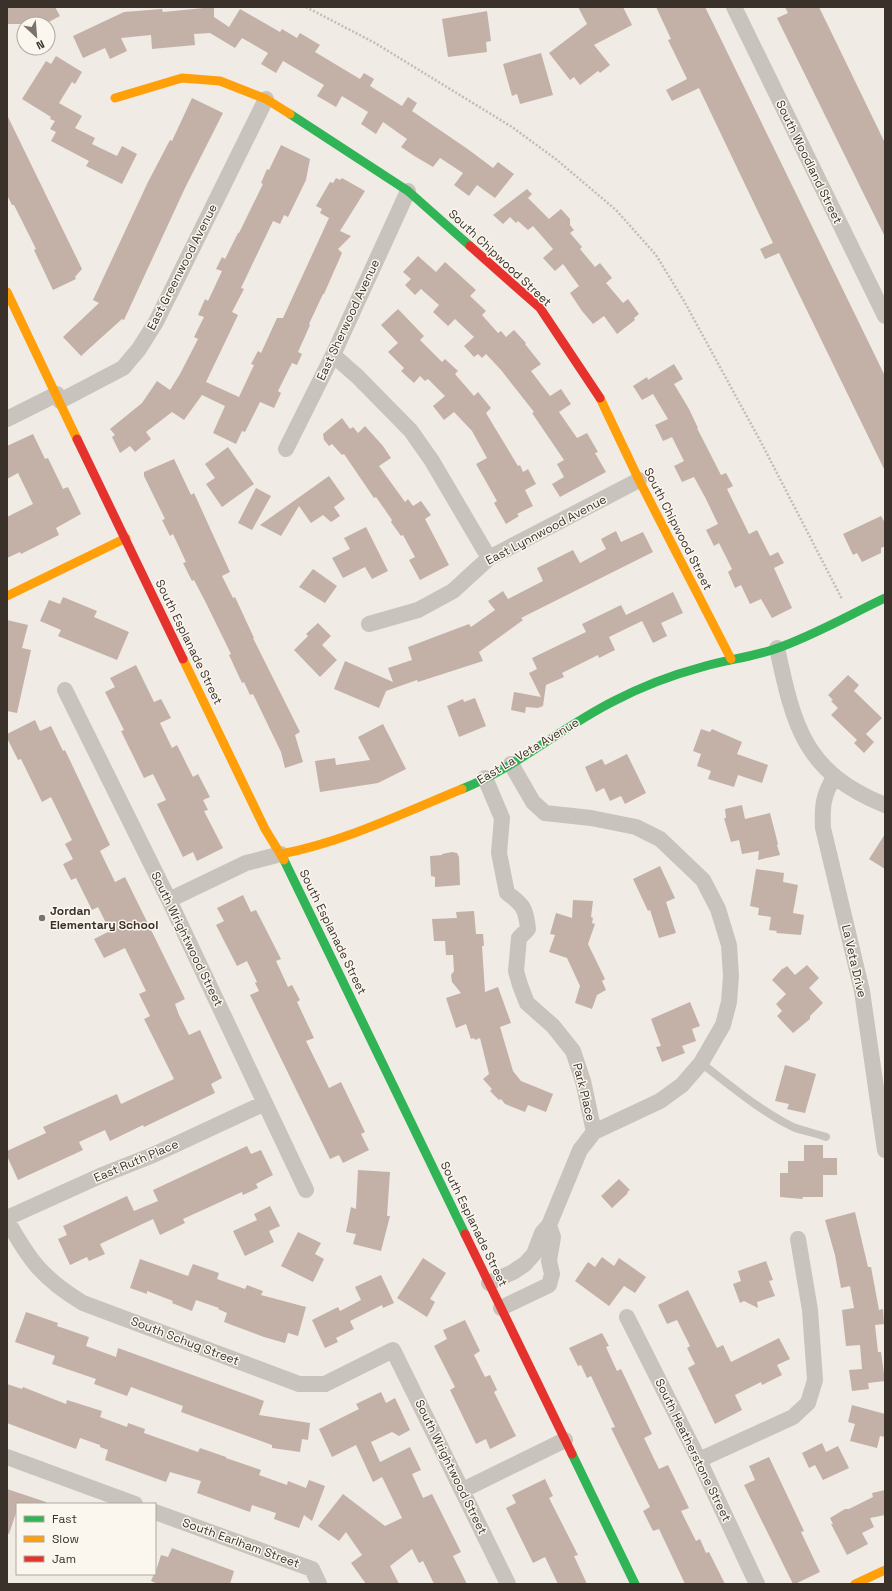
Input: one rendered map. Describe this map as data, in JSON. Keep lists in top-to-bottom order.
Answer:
{
  "streets": {
    "street": [
      "South Woodland Street",
      "South Chipwood Street",
      "East Greenwood Avenue",
      "East Sherwood Avenue",
      "East Lynnwood Avenue",
      "South Esplanade Street",
      "East La Veta Avenue",
      "South Wrightwood Street",
      "La Veta Drive",
      "Park Place",
      "East Ruth Place",
      "South Schug Street",
      "South Heatherstone Street",
      "South Earlham Street"
    ]
  },
  "crossings": [
    ["South Chipwood Street", "East Greenwood Avenue"],
    ["South Chipwood Street", "East Sherwood Avenue"],
    ["South Chipwood Street", "East Lynnwood Avenue"],
    ["South Chipwood Street", "East La Veta Avenue"],
    ["East Greenwood Avenue", "South Esplanade Street"],
    ["South Esplanade Street", "East La Veta Avenue"],
    ["East La Veta Avenue", "South Wrightwood Street"],
    ["East La Veta Avenue", "Park Place"],
    ["South Wrightwood Street", "East Ruth Place"],
    ["South Wrightwood Street", "South Schug Street"],
    ["East Ruth Place", "South Schug Street"]
  ],
  "places": ["Jordan Elementary School"],
  "legend": ["Fast", "Slow", "Jam"],
  "north": "bottom right"
}
